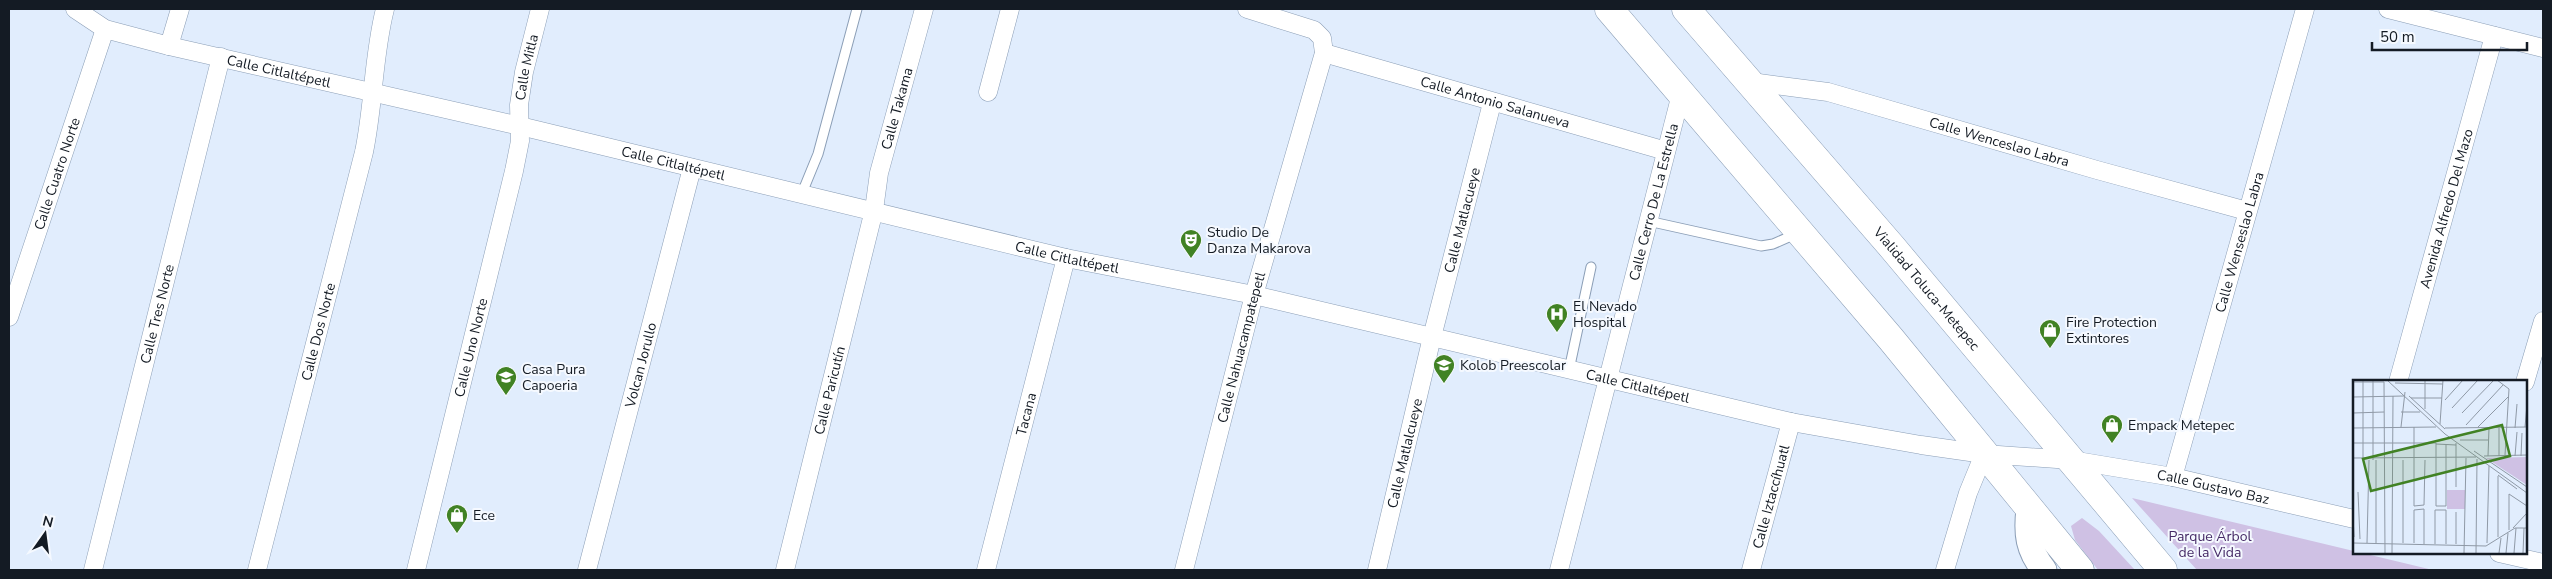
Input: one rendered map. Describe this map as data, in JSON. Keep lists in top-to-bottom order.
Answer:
{
  "streets": {
    "highway": ["Vialidad Toluca-Metepec"],
    "street": [
      "Calle Mitla",
      "Calle Citlaltépetl",
      "Calle Antonio Salanueva",
      "Calle Takama",
      "Calle Wenceslao Labra",
      "Calle Cuatro Norte",
      "Calle Cerro De La Estrella",
      "Avenida Alfredo Del Mazo",
      "Calle Matlacueye",
      "Calle Wenseslao Labra",
      "Calle Tres Norte",
      "Calle Dos Norte",
      "Calle Nahuacampatepetl",
      "Calle Uno Norte",
      "Volcan Jorullo",
      "Calle Paricutín",
      "Tacana",
      "Calle Matlalcueye",
      "Calle Gustavo Baz",
      "Calle Iztaccíhuatl"
    ]
  },
  "crossings": [
    ["Calle Mitla", "Calle Citlaltépetl"],
    ["Calle Mitla", "Calle Uno Norte"],
    ["Calle Citlaltépetl", "Calle Takama"],
    ["Calle Citlaltépetl", "Calle Cuatro Norte"],
    ["Calle Citlaltépetl", "Calle Cerro De La Estrella"],
    ["Calle Citlaltépetl", "Calle Matlacueye"],
    ["Calle Citlaltépetl", "Vialidad Toluca-Metepec"],
    ["Calle Citlaltépetl", "Calle Tres Norte"],
    ["Calle Citlaltépetl", "Calle Dos Norte"],
    ["Calle Citlaltépetl", "Calle Nahuacampatepetl"],
    ["Calle Citlaltépetl", "Calle Uno Norte"],
    ["Calle Citlaltépetl", "Volcan Jorullo"],
    ["Calle Citlaltépetl", "Calle Paricutín"],
    ["Calle Citlaltépetl", "Tacana"],
    ["Calle Citlaltépetl", "Calle Matlalcueye"],
    ["Calle Citlaltépetl", "Calle Gustavo Baz"],
    ["Calle Citlaltépetl", "Calle Iztaccíhuatl"],
    ["Calle Antonio Salanueva", "Calle Cerro De La Estrella"],
    ["Calle Antonio Salanueva", "Calle Matlacueye"],
    ["Calle Antonio Salanueva", "Calle Nahuacampatepetl"],
    ["Calle Takama", "Calle Paricutín"],
    ["Calle Wenceslao Labra", "Calle Wenseslao Labra"],
    ["Calle Wenceslao Labra", "Vialidad Toluca-Metepec"],
    ["Calle Matlacueye", "Calle Matlalcueye"],
    ["Calle Wenseslao Labra", "Calle Gustavo Baz"],
    ["Vialidad Toluca-Metepec", "Calle Gustavo Baz"]
  ],
  "parks": ["Parque Árbol de la Vida"],
  "places": {
    "theatre": ["Studio De Danza Makarova"],
    "hospital": ["El Nevado Hospital"],
    "shop": ["Fire Protection Extintores", "Empack Metepec", "Ece"],
    "school or university": ["Kolob Preescolar", "Casa Pura Capoeria"]
  },
  "scale_bar": "50 m",
  "north": "top"
}
